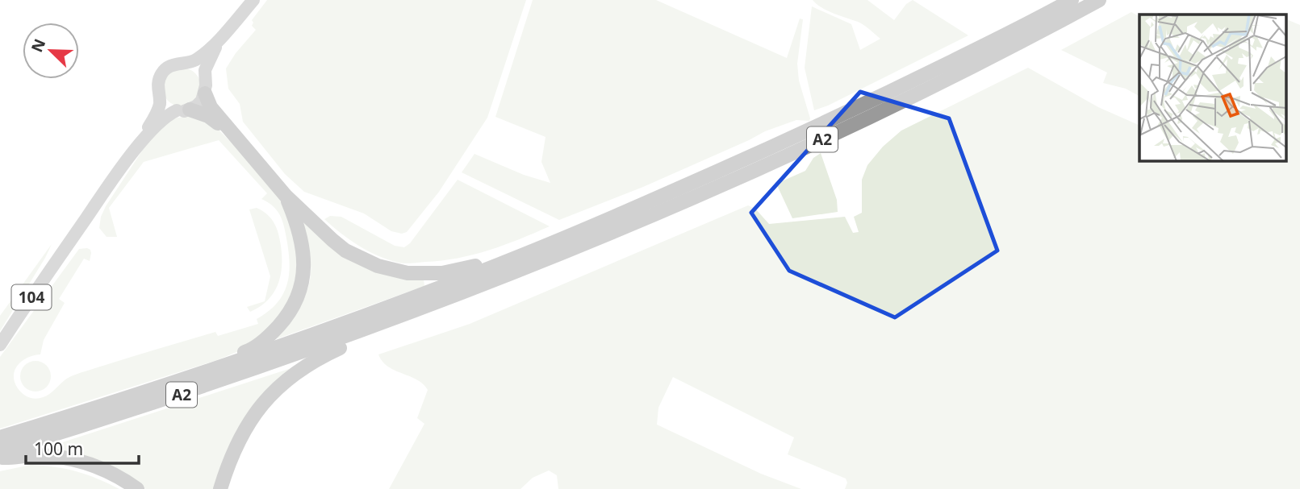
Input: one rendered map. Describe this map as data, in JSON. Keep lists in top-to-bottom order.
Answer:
{
  "streets": {
    "highway": ["A2"],
    "main road": ["104"]
  },
  "scale_bar": "100 m",
  "north": "top left"
}
